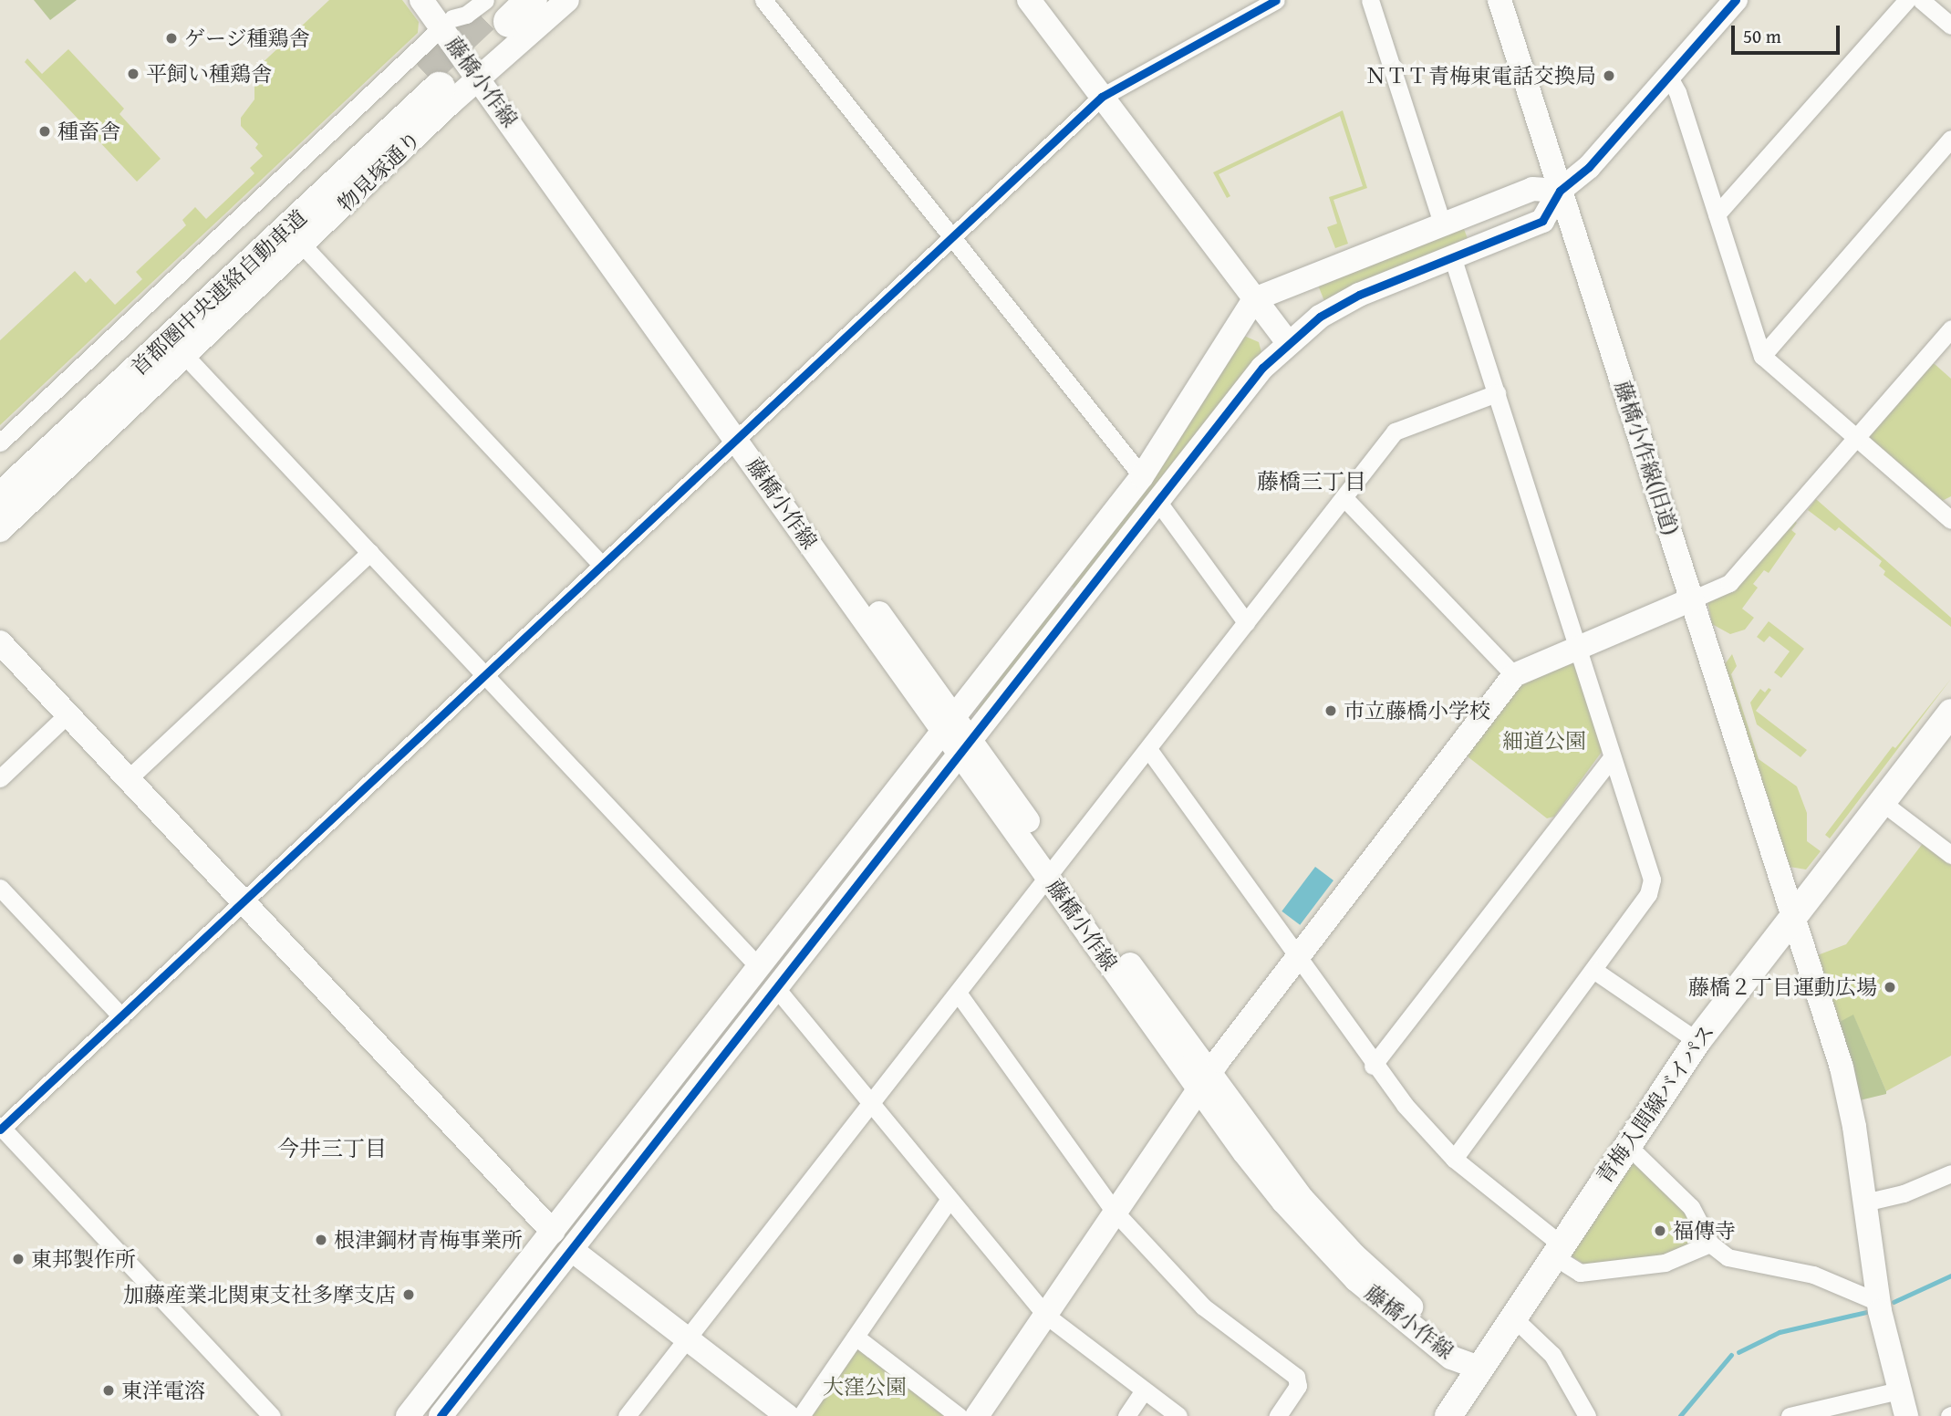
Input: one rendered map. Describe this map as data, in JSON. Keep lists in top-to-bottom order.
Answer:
{
  "streets": {
    "highway": ["首都圏中央連絡自動車道"],
    "main road": ["青梅入間線バイパス"],
    "street": ["藤橋小作線", "物見塚通り", "藤橋小作線(旧道)"]
  },
  "crossings": [
    ["藤橋小作線", "物見塚通り"],
    ["藤橋小作線", "青梅入間線バイパス"],
    ["藤橋小作線(旧道)", "青梅入間線バイパス"]
  ],
  "districts": ["藤橋三丁目", "今井三丁目"],
  "parks": ["細道公園", "大窪公園"],
  "places": [
    "ゲージ種鶏舎",
    "平飼い種鶏舎",
    "ＮＴＴ青梅東電話交換局",
    "種畜舎",
    "市立藤橋小学校",
    "藤橋２丁目運動広場",
    "福傳寺",
    "根津鋼材青梅事業所",
    "東邦製作所",
    "加藤産業北関東支社多摩支店",
    "東洋電溶"
  ],
  "scale_bar": "50 m"
}
